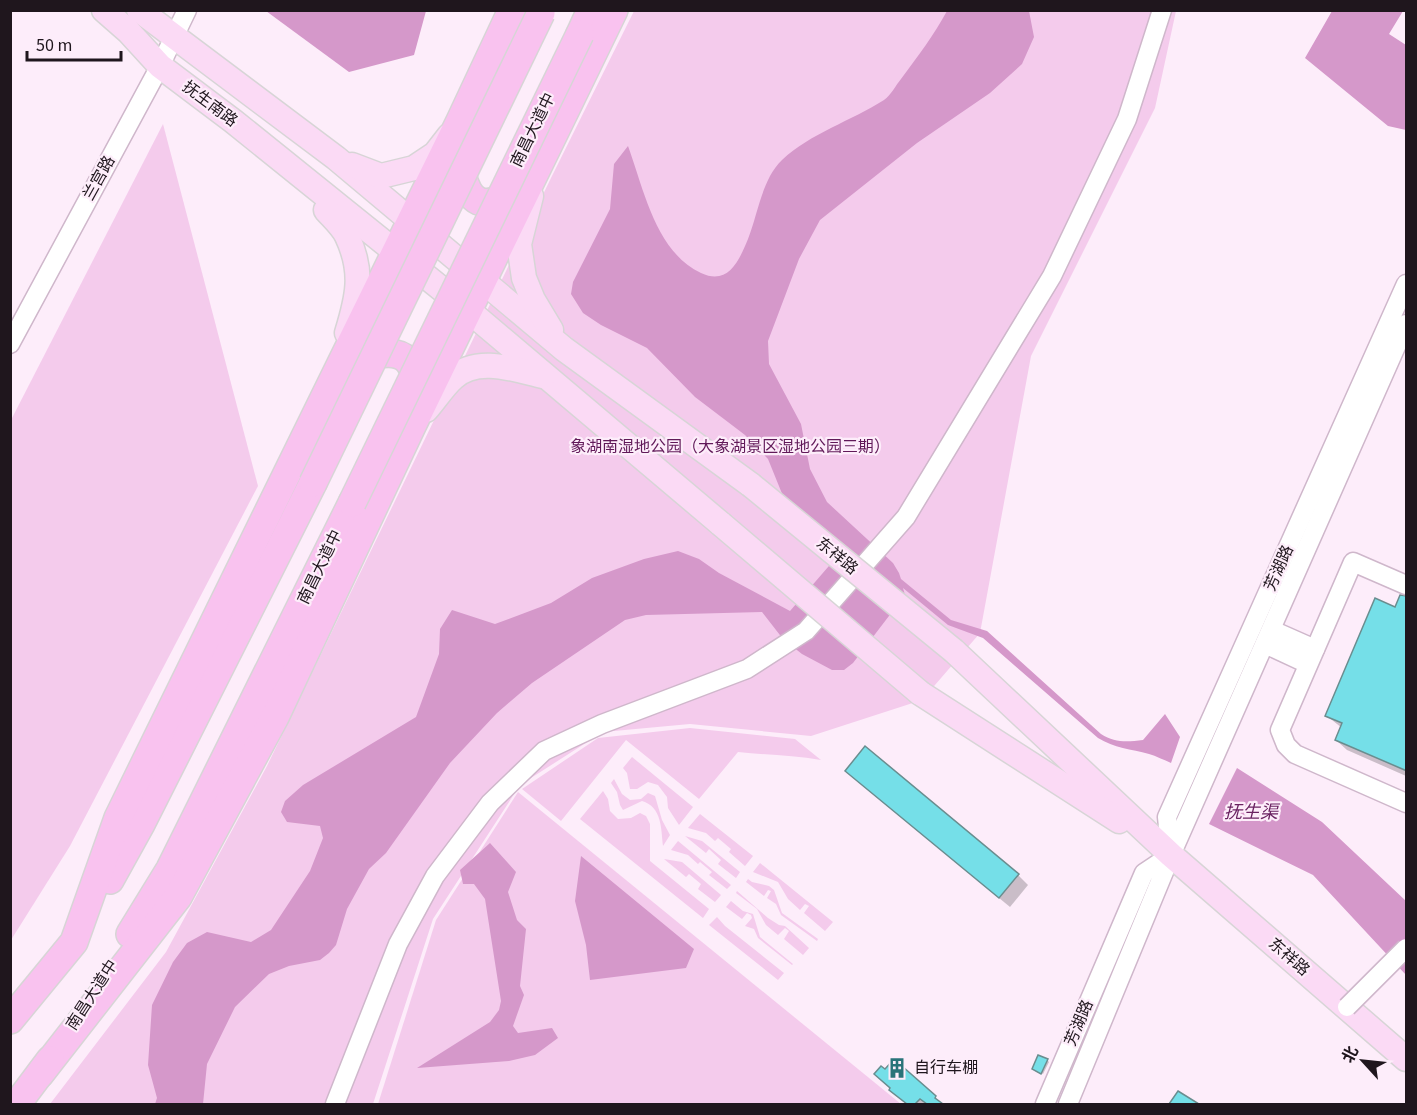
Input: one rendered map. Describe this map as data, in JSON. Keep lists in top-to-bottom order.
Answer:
{
  "streets": {
    "highway": ["南昌大道中"],
    "main road": ["抚生南路", "东祥路"],
    "street": ["兰宫路", "芳湖路"]
  },
  "crossings": [
    ["抚生南路", "兰宫路"],
    ["抚生南路", "东祥路"],
    ["东祥路", "芳湖路"]
  ],
  "water": ["抚生渠"],
  "parks": ["象湖南湿地公园（大象湖景区湿地公园三期）"],
  "places": {
    "building": ["自行车棚"]
  },
  "scale_bar": "50 m",
  "north": "top left"
}
